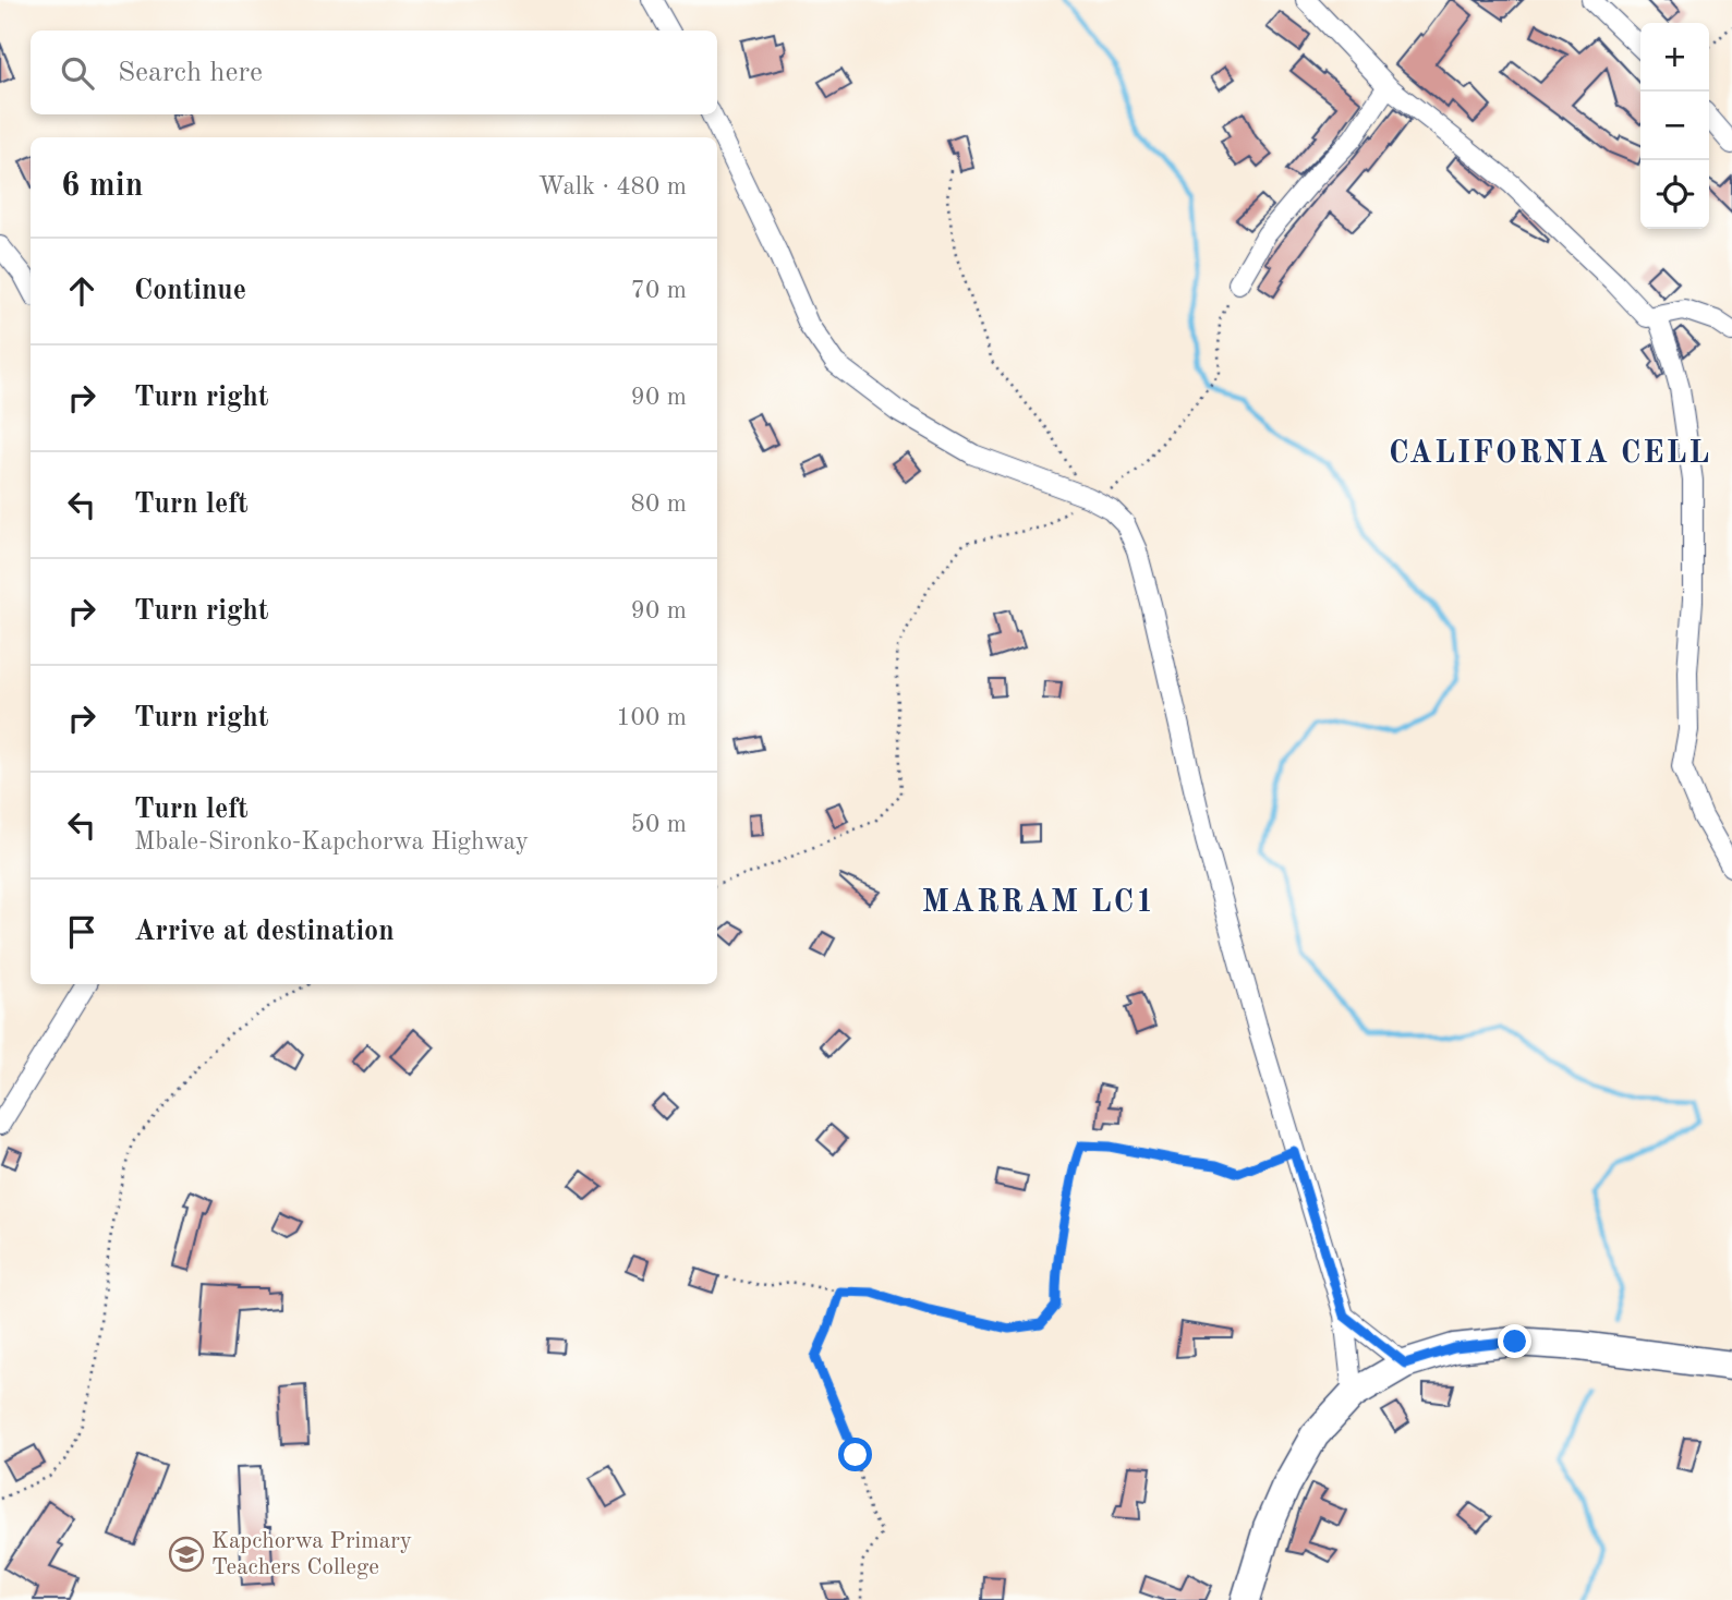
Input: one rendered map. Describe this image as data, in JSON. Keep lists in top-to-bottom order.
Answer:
{
  "districts": ["CALIFORNIA CELL", "MARRAM LC1"],
  "places": {
    "school or university": ["Kapchorwa Primary Teachers College"]
  },
  "page": {
    "map_buttons": ["+", "−"],
    "search": "Search here",
    "heading": ["6 min", "Walk · 480 m"],
    "list": [
      ["Continue", "70 m"],
      ["Turn right", "90 m"],
      ["Turn left", "80 m"],
      ["Turn right", "90 m"],
      ["Turn right", "100 m"],
      ["Turn left", "Mbale-Sironko-Kapchorwa Highway", "50 m"],
      "Arrive at destination"
    ]
  }
}
